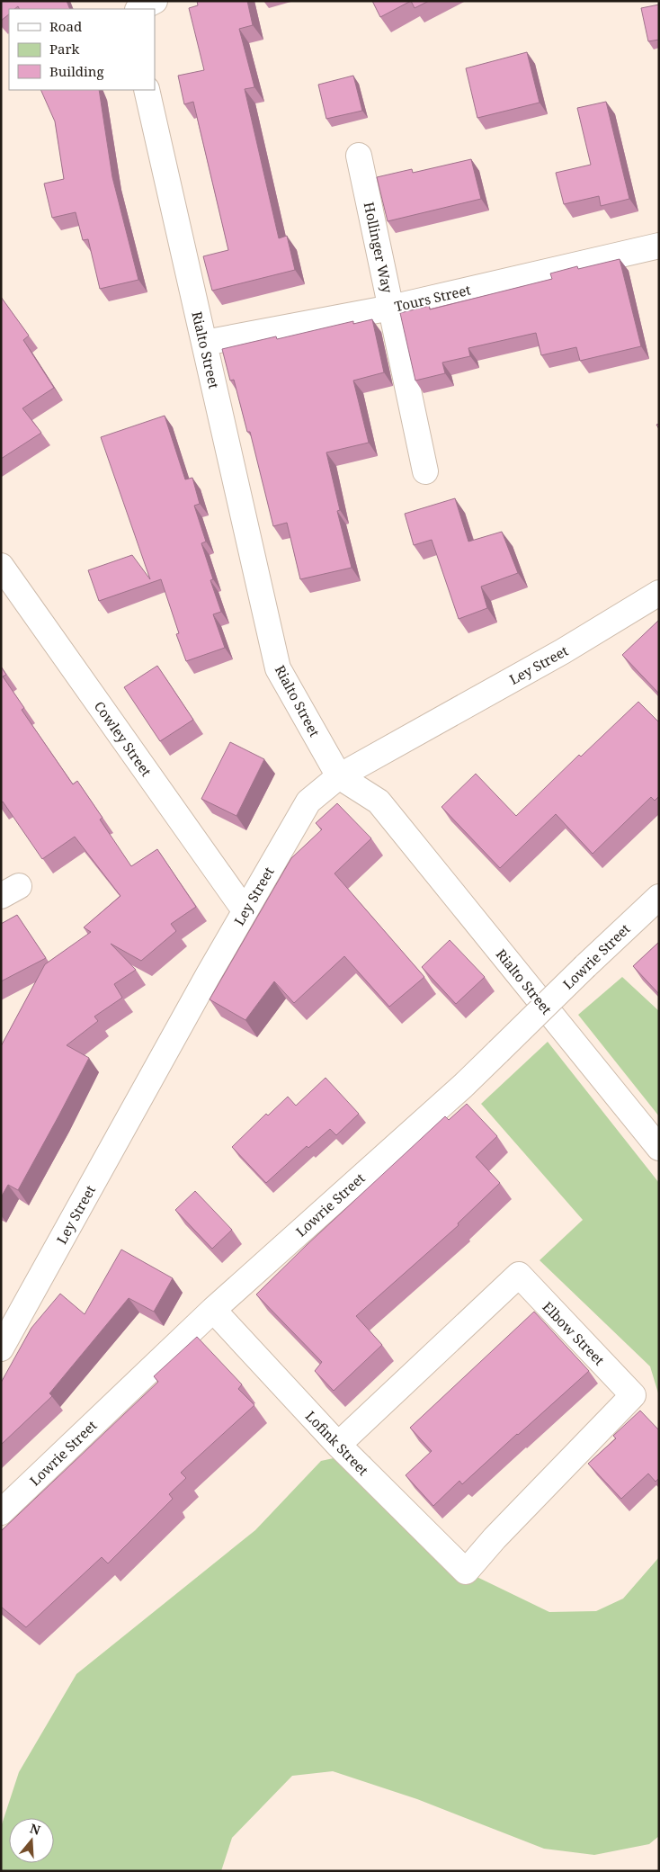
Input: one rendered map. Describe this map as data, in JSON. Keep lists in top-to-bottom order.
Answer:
{
  "streets": {
    "street": [
      "Hollinger Way",
      "Tours Street",
      "Rialto Street",
      "Ley Street",
      "Cowley Street",
      "Lowrie Street",
      "Elbow Street",
      "Lofink Street"
    ]
  },
  "crossings": [
    ["Hollinger Way", "Tours Street"],
    ["Tours Street", "Rialto Street"],
    ["Rialto Street", "Ley Street"],
    ["Ley Street", "Cowley Street"],
    ["Lowrie Street", "Lofink Street"],
    ["Elbow Street", "Lofink Street"]
  ],
  "legend": ["Road", "Park", "Building"],
  "north": "top"
}
